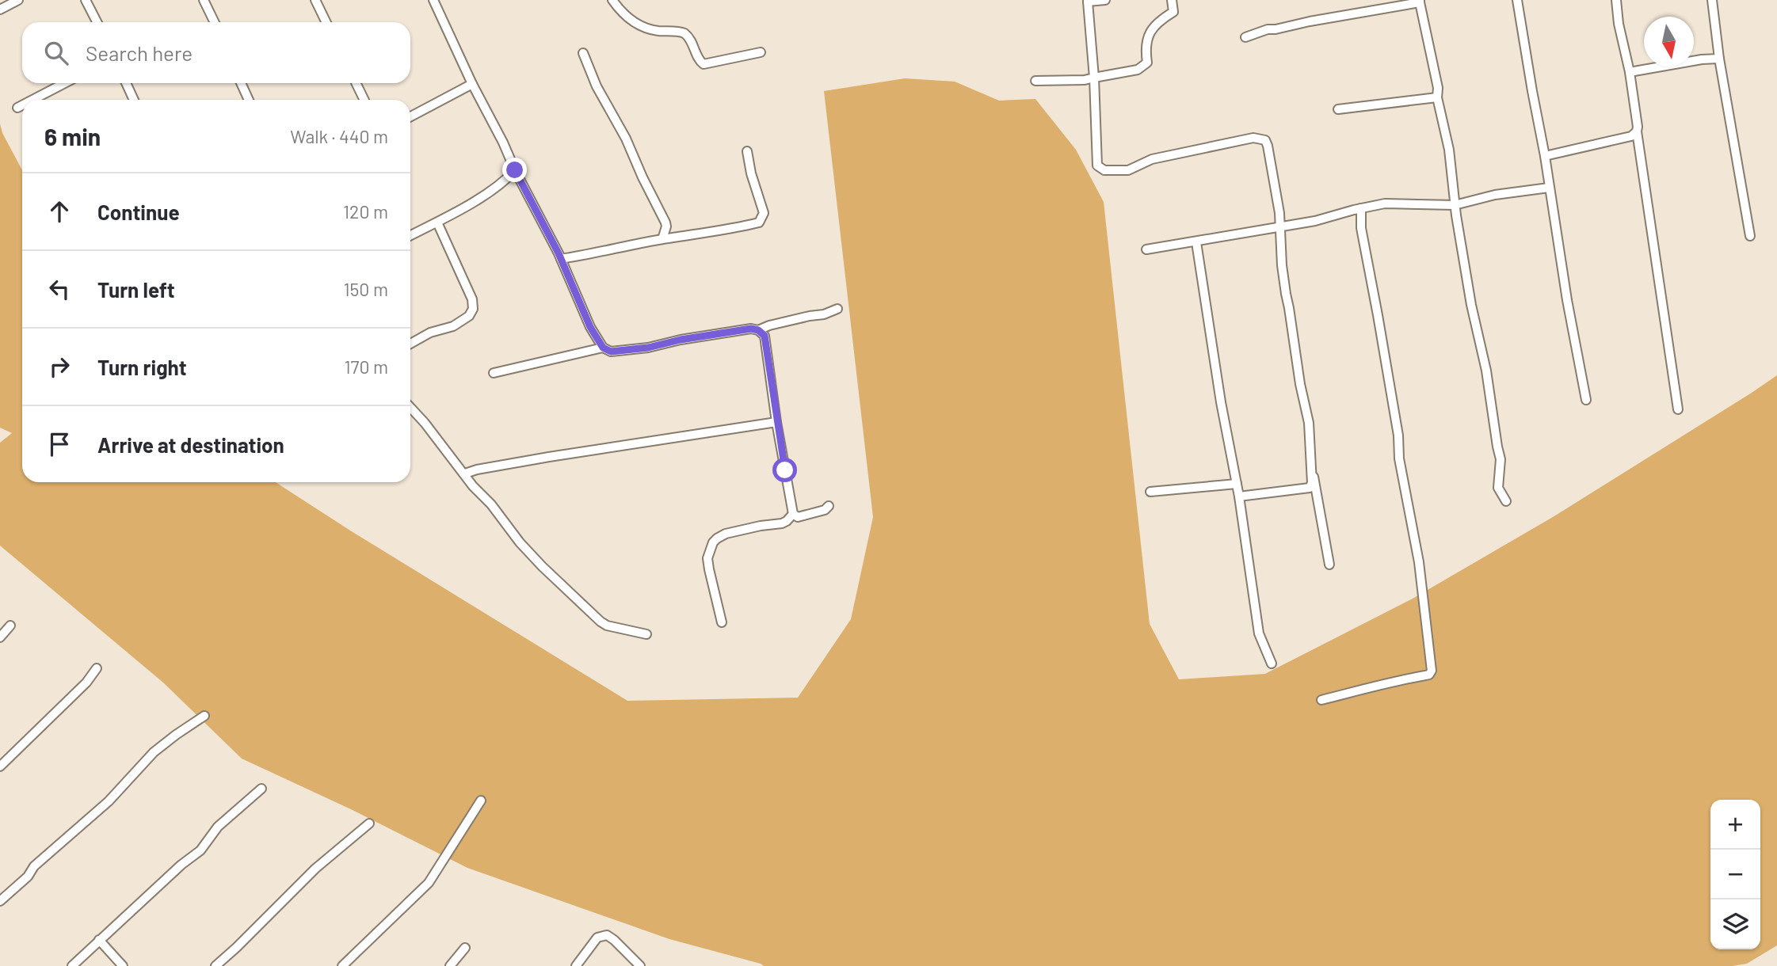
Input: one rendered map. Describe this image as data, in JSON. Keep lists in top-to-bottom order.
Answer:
{
  "north": "bottom",
  "page": {
    "search": "Search here",
    "heading": ["6 min", "Walk · 440 m"],
    "list": [
      ["Continue", "120 m"],
      ["Turn left", "150 m"],
      ["Turn right", "170 m"],
      "Arrive at destination"
    ],
    "map_buttons": ["+", "−"]
  }
}
